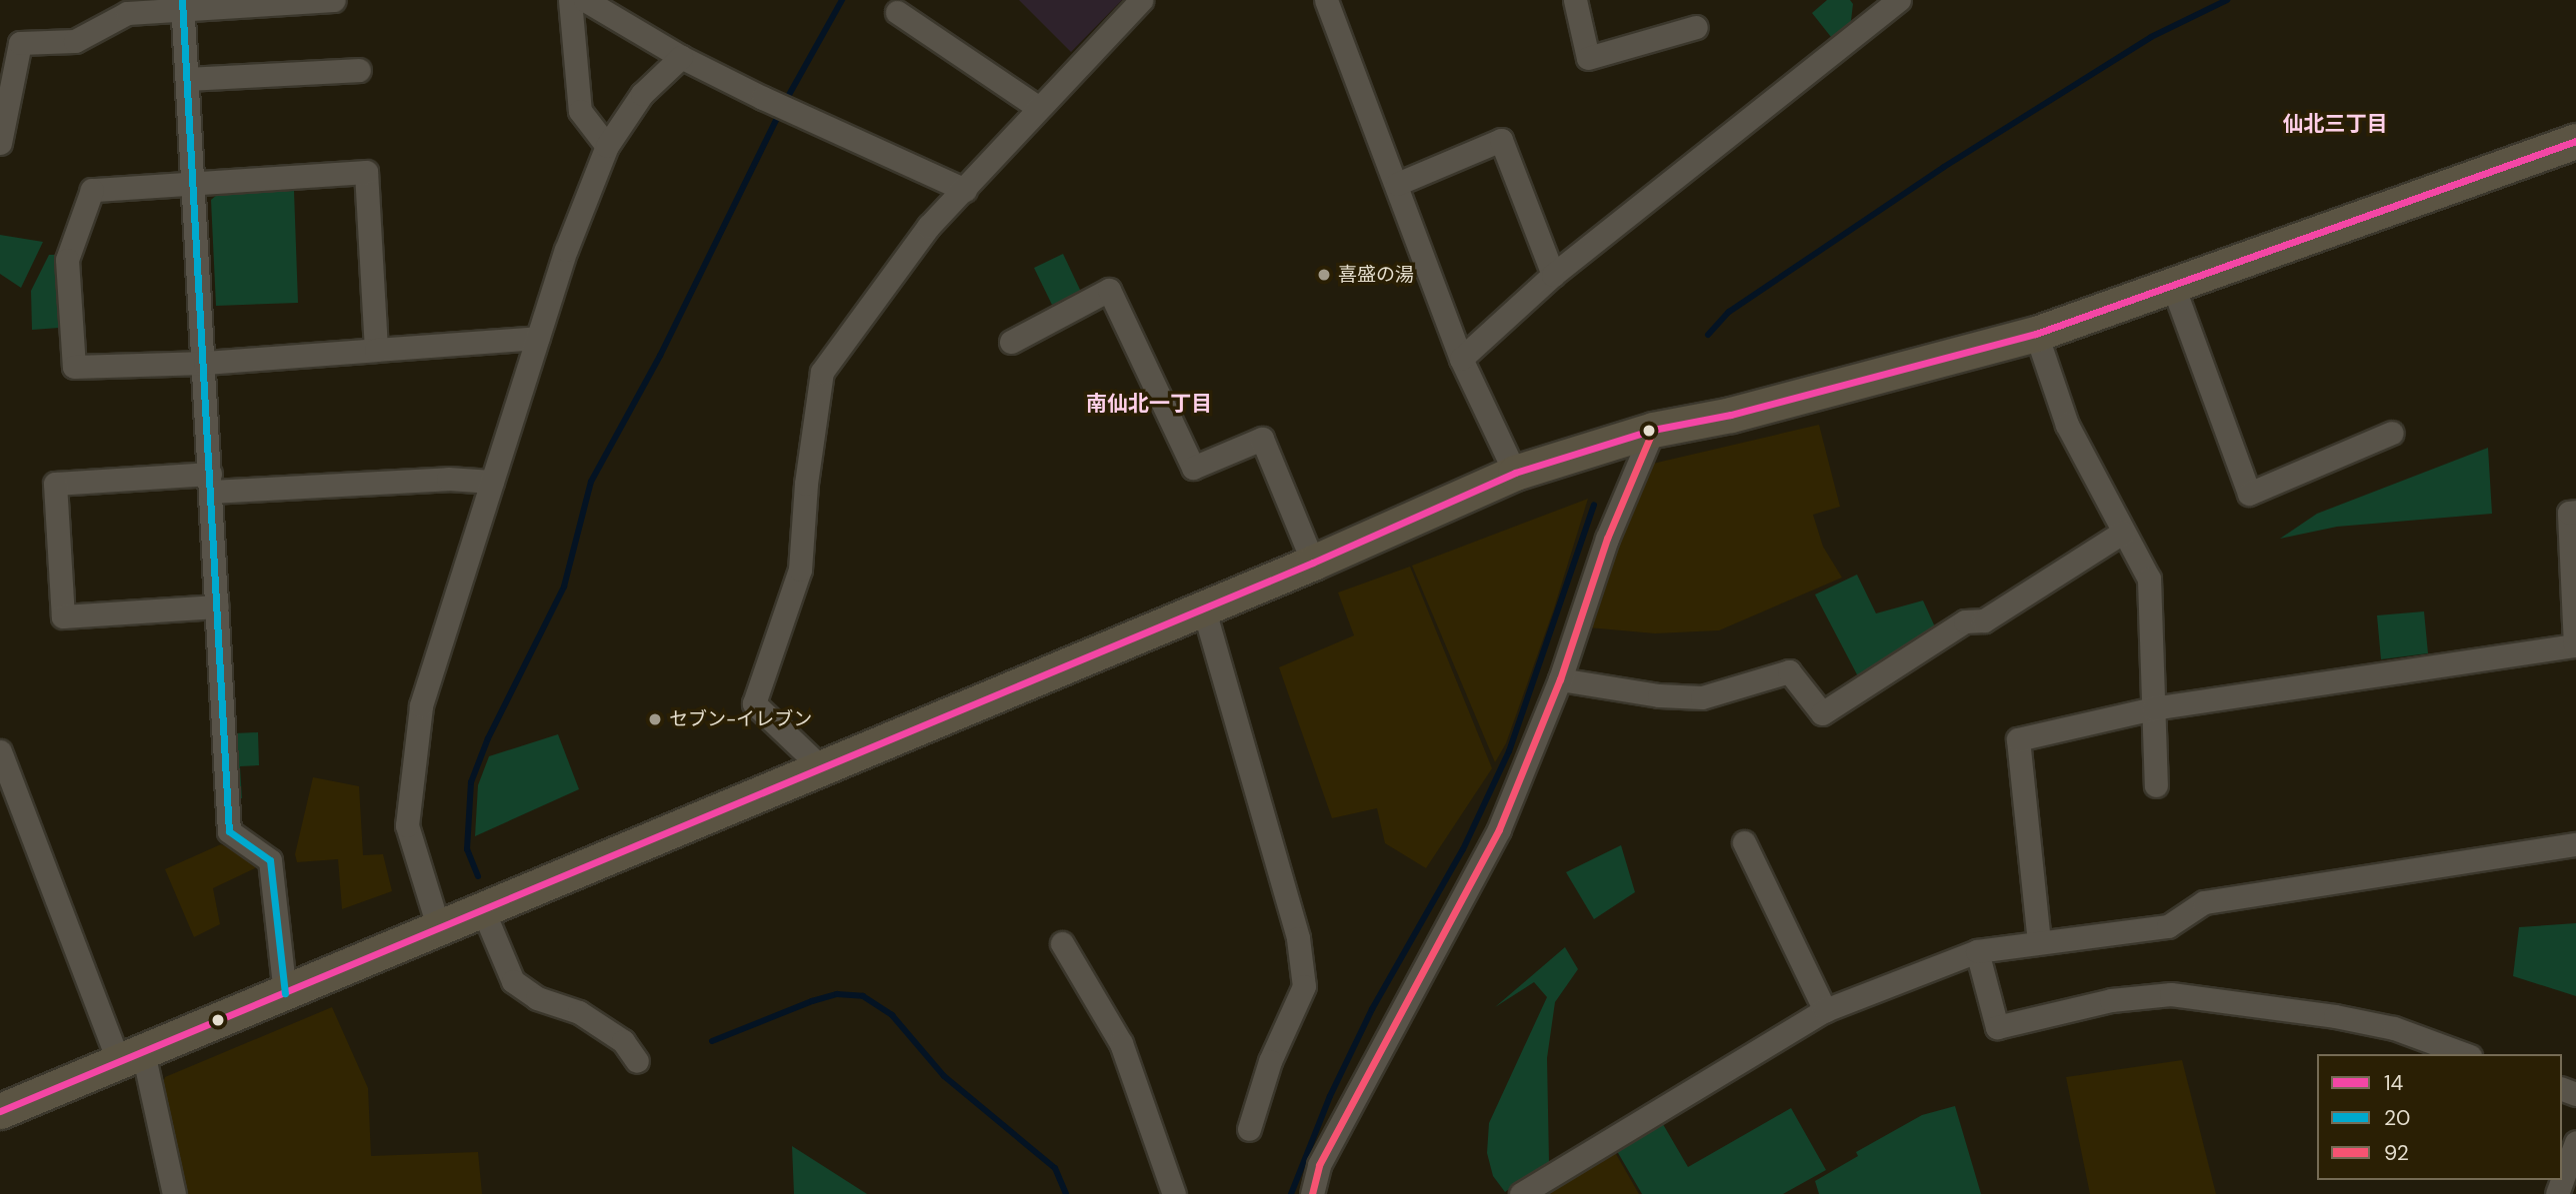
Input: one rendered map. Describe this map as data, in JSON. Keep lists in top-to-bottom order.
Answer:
{
  "districts": ["仙北三丁目", "南仙北一丁目"],
  "places": ["喜盛の湯", "セブン-イレブン"],
  "lines": ["transit line 20", "transit line 14", "transit line 92"],
  "legend": ["14", "20", "92"]
}
